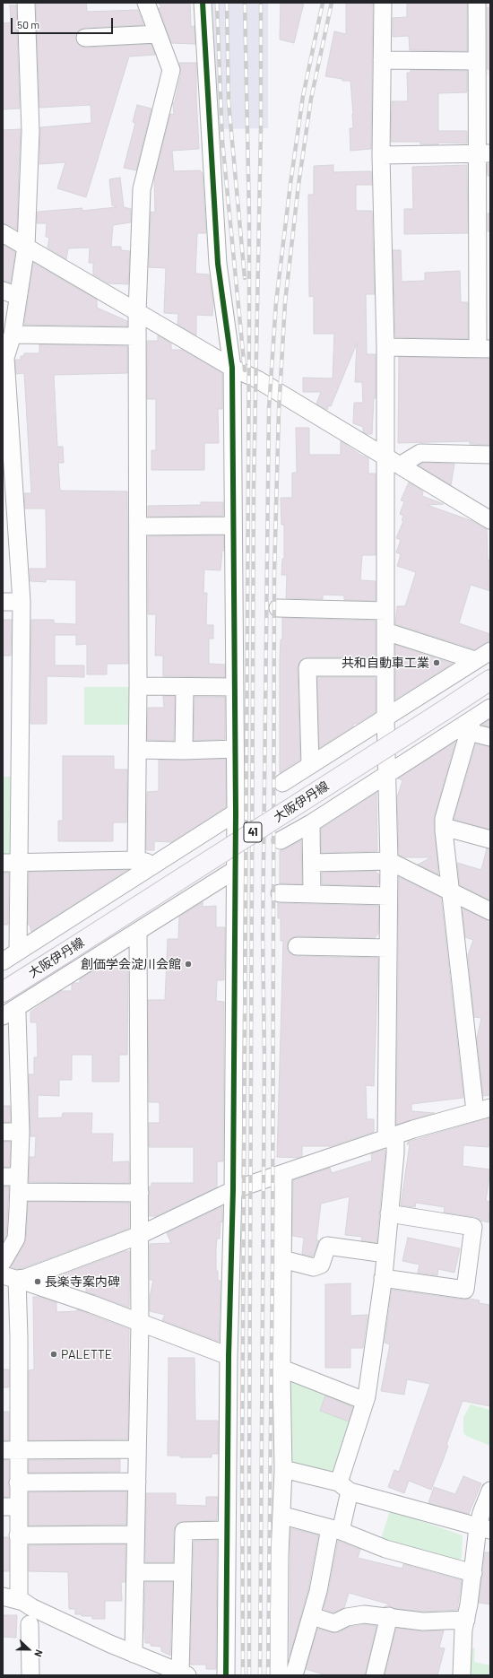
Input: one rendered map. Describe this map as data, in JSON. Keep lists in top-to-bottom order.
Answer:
{
  "streets": {
    "main road": ["大阪伊丹線", "41"]
  },
  "places": [
    "共和自動車工業",
    "創価学会淀川会館",
    "長楽寺案内碑",
    "PALETTE"
  ],
  "scale_bar": "50 m",
  "north": "right"
}
